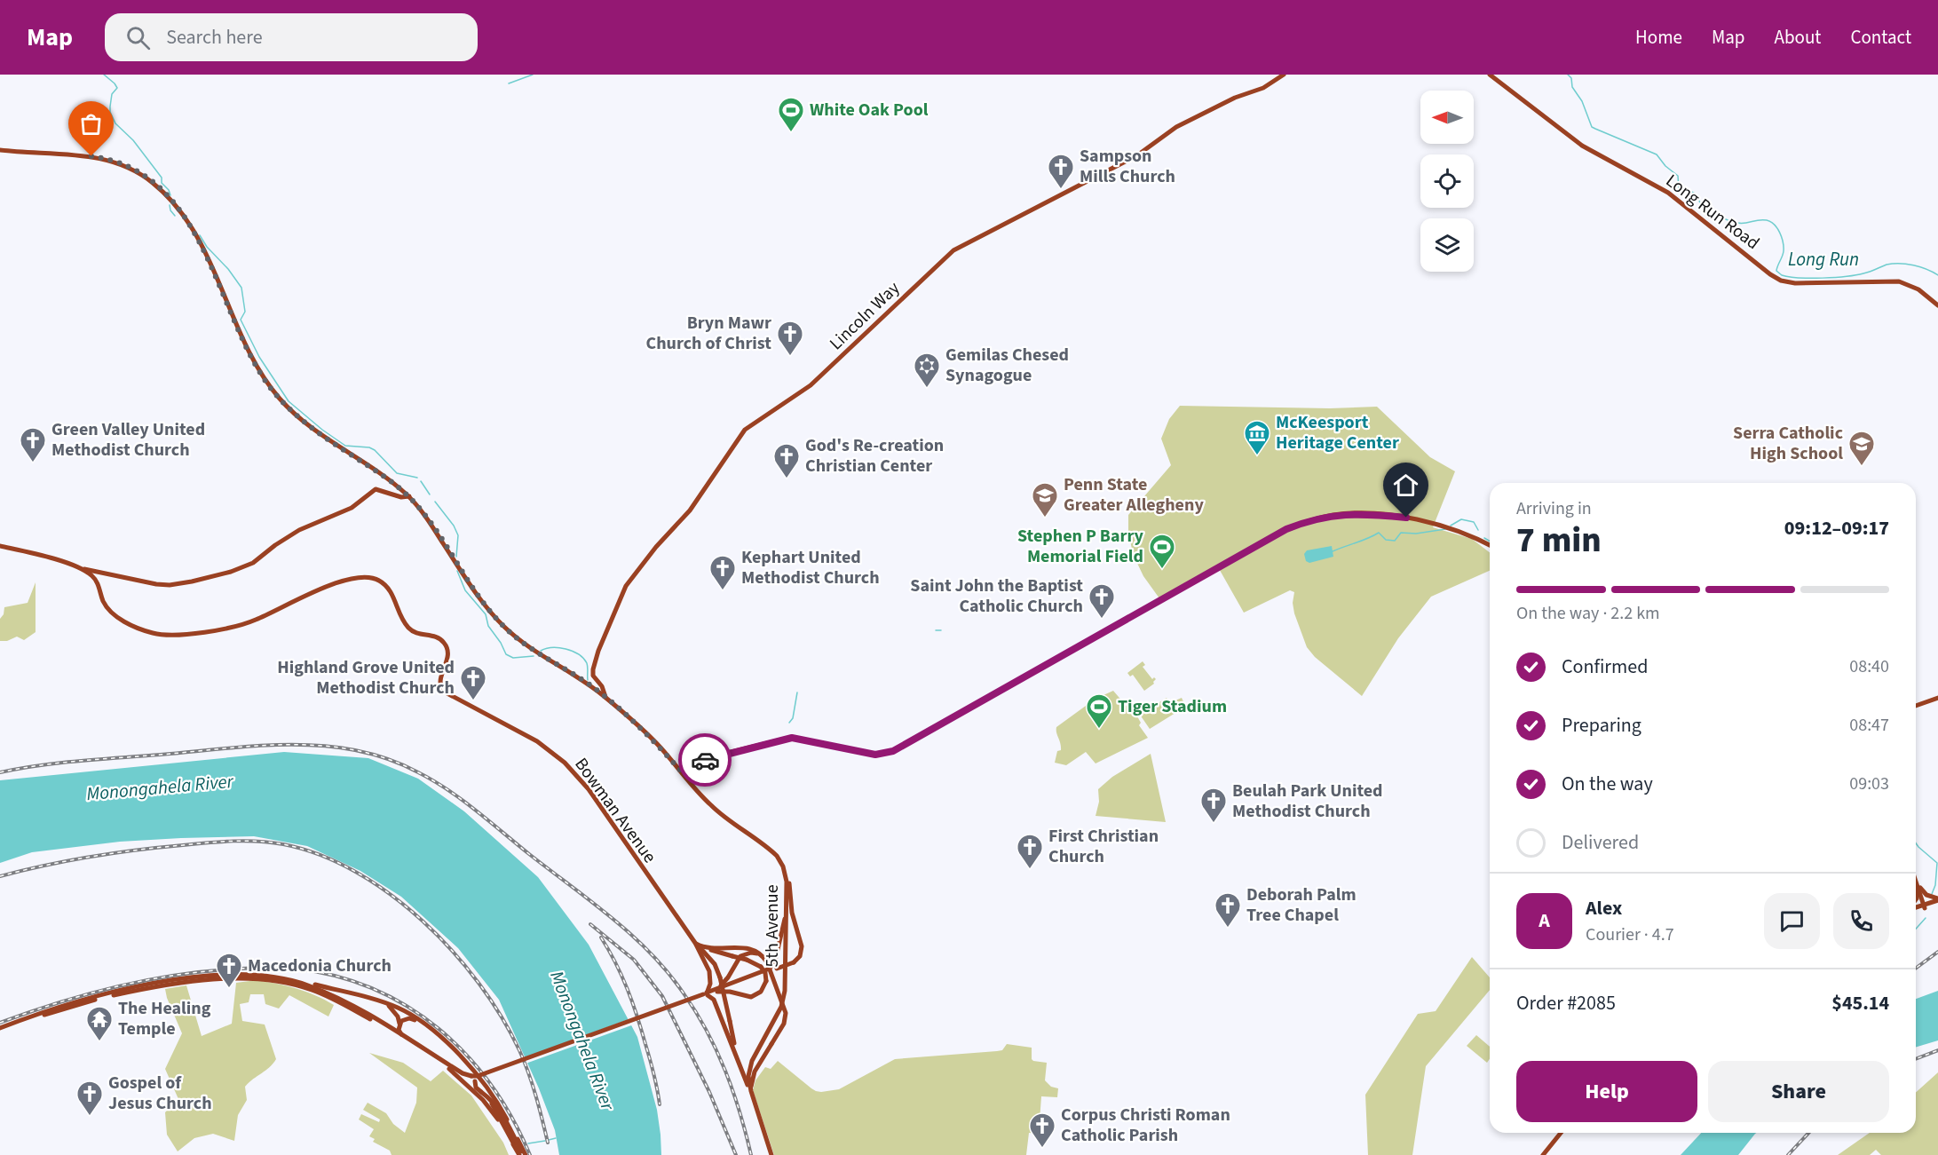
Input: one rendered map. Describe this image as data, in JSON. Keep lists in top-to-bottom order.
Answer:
{
  "streets": {
    "main road": [
      "Long Run Road",
      "Lincoln Way",
      "Bowman Avenue",
      "5th Avenue"
    ]
  },
  "crossings": [
    ["Lincoln Way", "5th Avenue"]
  ],
  "water": ["Long Run", "Monongahela River"],
  "places": {
    "sports": ["White Oak Pool", "Stephen P Barry Memorial Field", "Tiger Stadium"],
    "church": [
      "Sampson Mills Church",
      "Bryn Mawr Church of Christ",
      "Green Valley United Methodist Church",
      "God's Re-creation Christian Center",
      "Kephart United Methodist Church",
      "Saint John the Baptist Catholic Church",
      "Highland Grove United Methodist Church",
      "Beulah Park United Methodist Church",
      "First Christian Church",
      "Deborah Palm Tree Chapel",
      "Macedonia Church",
      "Gospel of Jesus Church",
      "Corpus Christi Roman Catholic Parish"
    ],
    "synagogue": ["Gemilas Chesed Synagogue"],
    "museum": ["McKeesport Heritage Center"],
    "school or university": ["Serra Catholic High School", "Penn State Greater Allegheny"],
    "temple": ["The Healing Temple"]
  },
  "north": "left",
  "page": {
    "header": "Map",
    "search": "Search here",
    "nav": [
      "Home",
      "Map",
      "About",
      "Contact"
    ],
    "heading": ["7 min", "Arriving in", "09:12–09:17"],
    "panel": [
      "Alex",
      "Courier · 4.7",
      "Order #2085",
      "$45.14"
    ],
    "bar": "On the way · 2.2 km",
    "list": [
      ["Confirmed", "08:40"],
      ["Preparing", "08:47"],
      ["On the way", "09:03"],
      "Delivered"
    ],
    "round": "A",
    "buttons": ["Help", "Share"]
  }
}
